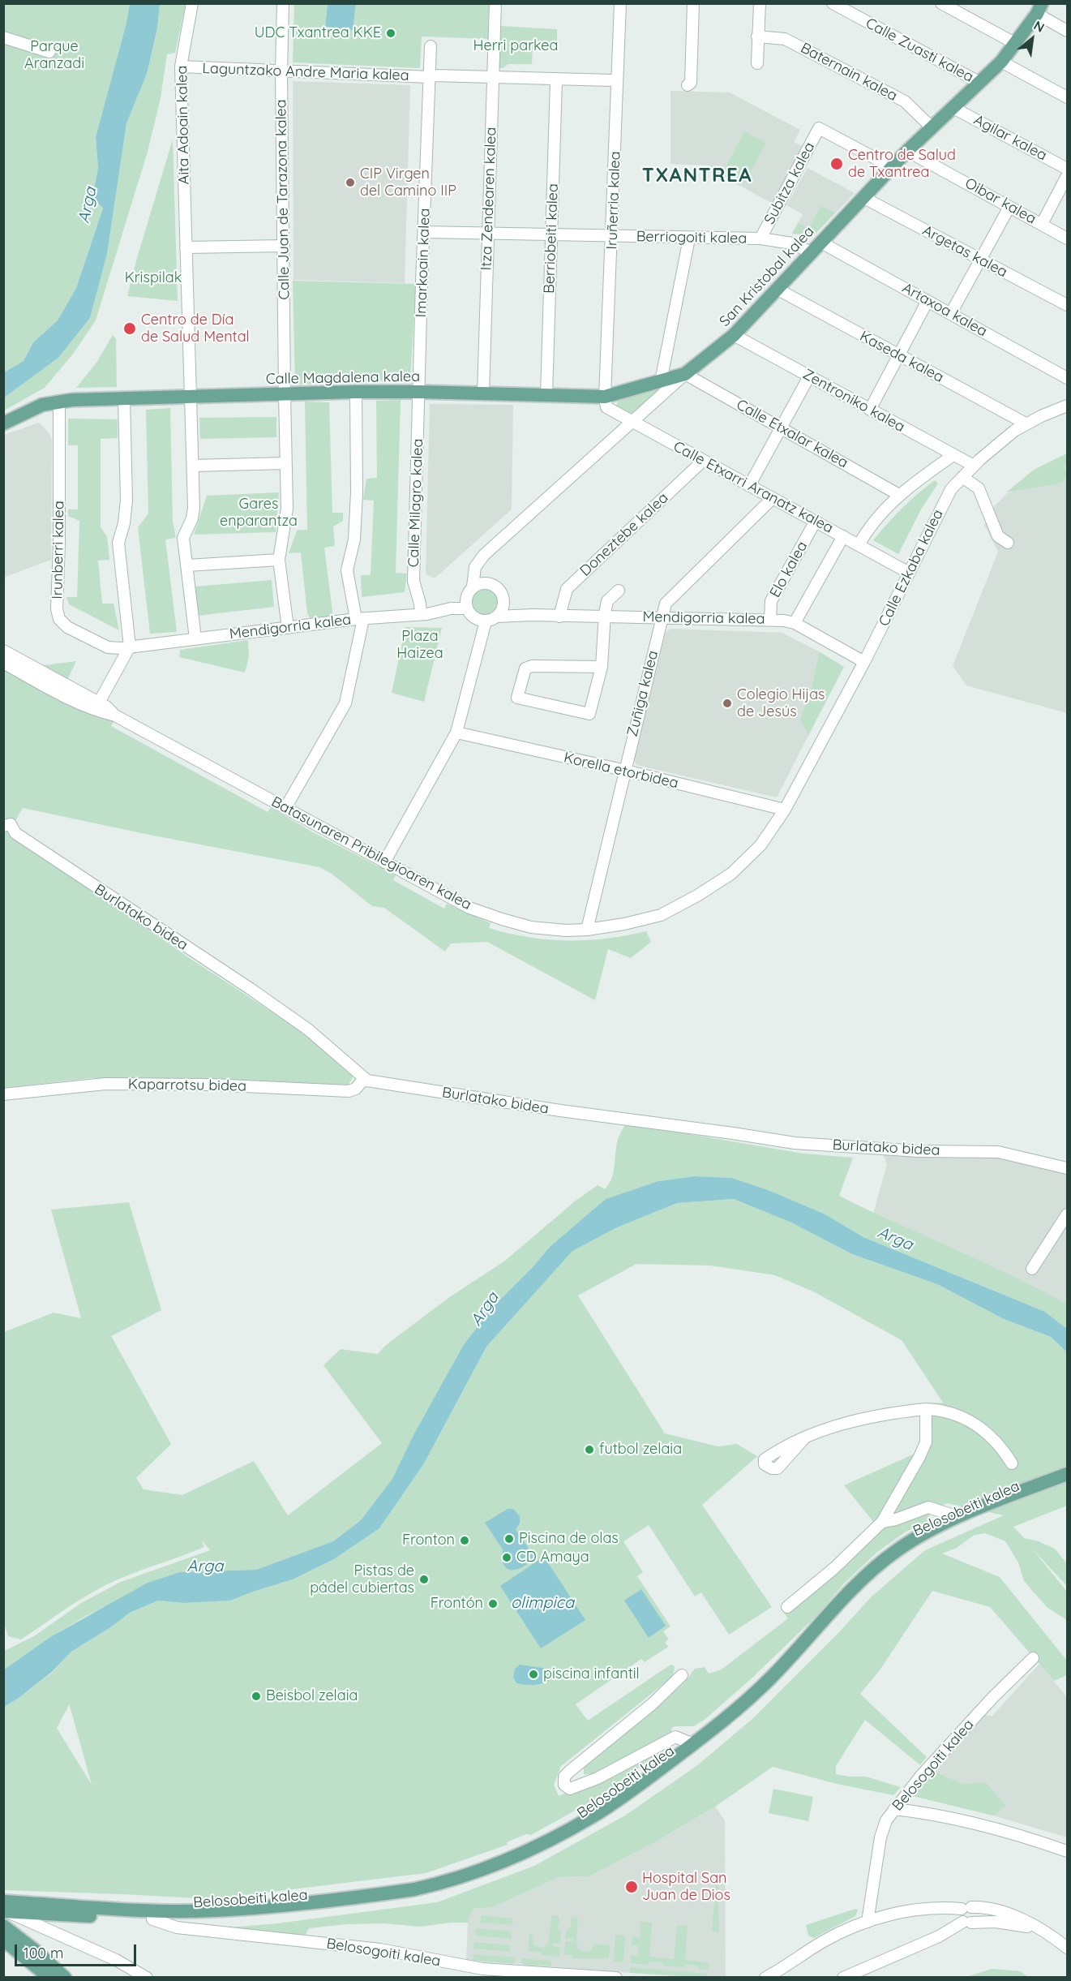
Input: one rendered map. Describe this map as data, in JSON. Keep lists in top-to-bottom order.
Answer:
{
  "streets": {
    "main road": ["San Kristobal kalea", "Calle Magdalena kalea", "Belosobeiti kalea"],
    "street": [
      "Calle Zuasti kalea",
      "Laguntzako Andre Maria kalea",
      "Baternain kalea",
      "Aita Adoain kalea",
      "Agilar kalea",
      "Subitza kalea",
      "Itza Zendearen kalea",
      "Calle Juan de Tarazona kalea",
      "Iruñerria kalea",
      "Oibar kalea",
      "Berriogoiti kalea",
      "Berriobeiti kalea",
      "Argetas kalea",
      "Imarkoain kalea",
      "Artaxoa kalea",
      "Kaseda kalea",
      "Zentroniko kalea",
      "Calle Etxalar kalea",
      "Calle Etxarri Aranatz kalea",
      "Calle Milagro kalea",
      "Doneztebe kalea",
      "Irunberri kalea",
      "Calle Ezkaba kalea",
      "Elo kalea",
      "Mendigorria kalea",
      "Zuñiga kalea",
      "Korella etorbidea",
      "Batasunaren Pribilegioaren kalea",
      "Burlatako bidea",
      "Kaparrotsu bidea",
      "Belosogoiti kalea"
    ]
  },
  "crossings": [
    ["Calle Zuasti kalea", "San Kristobal kalea"],
    ["Laguntzako Andre Maria kalea", "Aita Adoain kalea"],
    ["Laguntzako Andre Maria kalea", "Itza Zendearen kalea"],
    ["Laguntzako Andre Maria kalea", "Calle Juan de Tarazona kalea"],
    ["Laguntzako Andre Maria kalea", "Imarkoain kalea"],
    ["Baternain kalea", "San Kristobal kalea"],
    ["Aita Adoain kalea", "Calle Magdalena kalea"],
    ["Aita Adoain kalea", "Mendigorria kalea"],
    ["Agilar kalea", "San Kristobal kalea"],
    ["Subitza kalea", "Berriogoiti kalea"],
    ["Subitza kalea", "San Kristobal kalea"],
    ["Itza Zendearen kalea", "Berriogoiti kalea"],
    ["Itza Zendearen kalea", "Calle Magdalena kalea"],
    ["Calle Juan de Tarazona kalea", "Calle Magdalena kalea"],
    ["Calle Juan de Tarazona kalea", "Mendigorria kalea"],
    ["Iruñerria kalea", "Berriogoiti kalea"],
    ["Iruñerria kalea", "Calle Magdalena kalea"],
    ["Iruñerria kalea", "Calle Etxarri Aranatz kalea"],
    ["Oibar kalea", "San Kristobal kalea"],
    ["Berriogoiti kalea", "Berriobeiti kalea"],
    ["Berriogoiti kalea", "Imarkoain kalea"],
    ["Berriogoiti kalea", "San Kristobal kalea"],
    ["Berriobeiti kalea", "Calle Magdalena kalea"],
    ["Argetas kalea", "San Kristobal kalea"],
    ["Imarkoain kalea", "Calle Magdalena kalea"],
    ["Imarkoain kalea", "Calle Milagro kalea"],
    ["San Kristobal kalea", "Artaxoa kalea"],
    ["San Kristobal kalea", "Kaseda kalea"],
    ["San Kristobal kalea", "Calle Magdalena kalea"],
    ["San Kristobal kalea", "Zentroniko kalea"],
    ["San Kristobal kalea", "Calle Etxalar kalea"],
    ["San Kristobal kalea", "Calle Etxarri Aranatz kalea"],
    ["San Kristobal kalea", "Mendigorria kalea"],
    ["Kaseda kalea", "Calle Ezkaba kalea"],
    ["Calle Magdalena kalea", "Calle Etxalar kalea"],
    ["Calle Magdalena kalea", "Calle Etxarri Aranatz kalea"],
    ["Calle Magdalena kalea", "Calle Milagro kalea"],
    ["Calle Magdalena kalea", "Irunberri kalea"],
    ["Zentroniko kalea", "Calle Ezkaba kalea"],
    ["Calle Etxarri Aranatz kalea", "Doneztebe kalea"],
    ["Calle Etxarri Aranatz kalea", "Calle Ezkaba kalea"],
    ["Calle Etxarri Aranatz kalea", "Elo kalea"],
    ["Calle Etxarri Aranatz kalea", "Zuñiga kalea"],
    ["Calle Milagro kalea", "Mendigorria kalea"],
    ["Doneztebe kalea", "Mendigorria kalea"],
    ["Irunberri kalea", "Mendigorria kalea"],
    ["Calle Ezkaba kalea", "Mendigorria kalea"],
    ["Calle Ezkaba kalea", "Batasunaren Pribilegioaren kalea"],
    ["Elo kalea", "Mendigorria kalea"],
    ["Mendigorria kalea", "Zuñiga kalea"],
    ["Mendigorria kalea", "Batasunaren Pribilegioaren kalea"],
    ["Zuñiga kalea", "Korella etorbidea"],
    ["Zuñiga kalea", "Batasunaren Pribilegioaren kalea"],
    ["Korella etorbidea", "Batasunaren Pribilegioaren kalea"],
    ["Burlatako bidea", "Kaparrotsu bidea"],
    ["Belosobeiti kalea", "Belosogoiti kalea"]
  ],
  "districts": ["TXANTREA"],
  "water": ["Arga", "olimpica"],
  "parks": [
    "Herri parkea",
    "Parque Aranzadi",
    "Krispilak",
    "Gares enparantza",
    "Plaza Haizea"
  ],
  "places": [
    "UDC Txantrea KKE",
    "Centro de Salud de Txantrea",
    "CIP Virgen del Camino IIP",
    "Centro de Día de Salud Mental",
    "Colegio Hijas de Jesús",
    "futbol zelaia",
    "Piscina de olas",
    "Fronton",
    "CD Amaya",
    "Pistas de pádel cubiertas",
    "Frontón",
    "piscina infantil",
    "Beisbol zelaia",
    "Hospital San Juan de Dios"
  ],
  "scale_bar": "100 m",
  "north": "top right"
}
